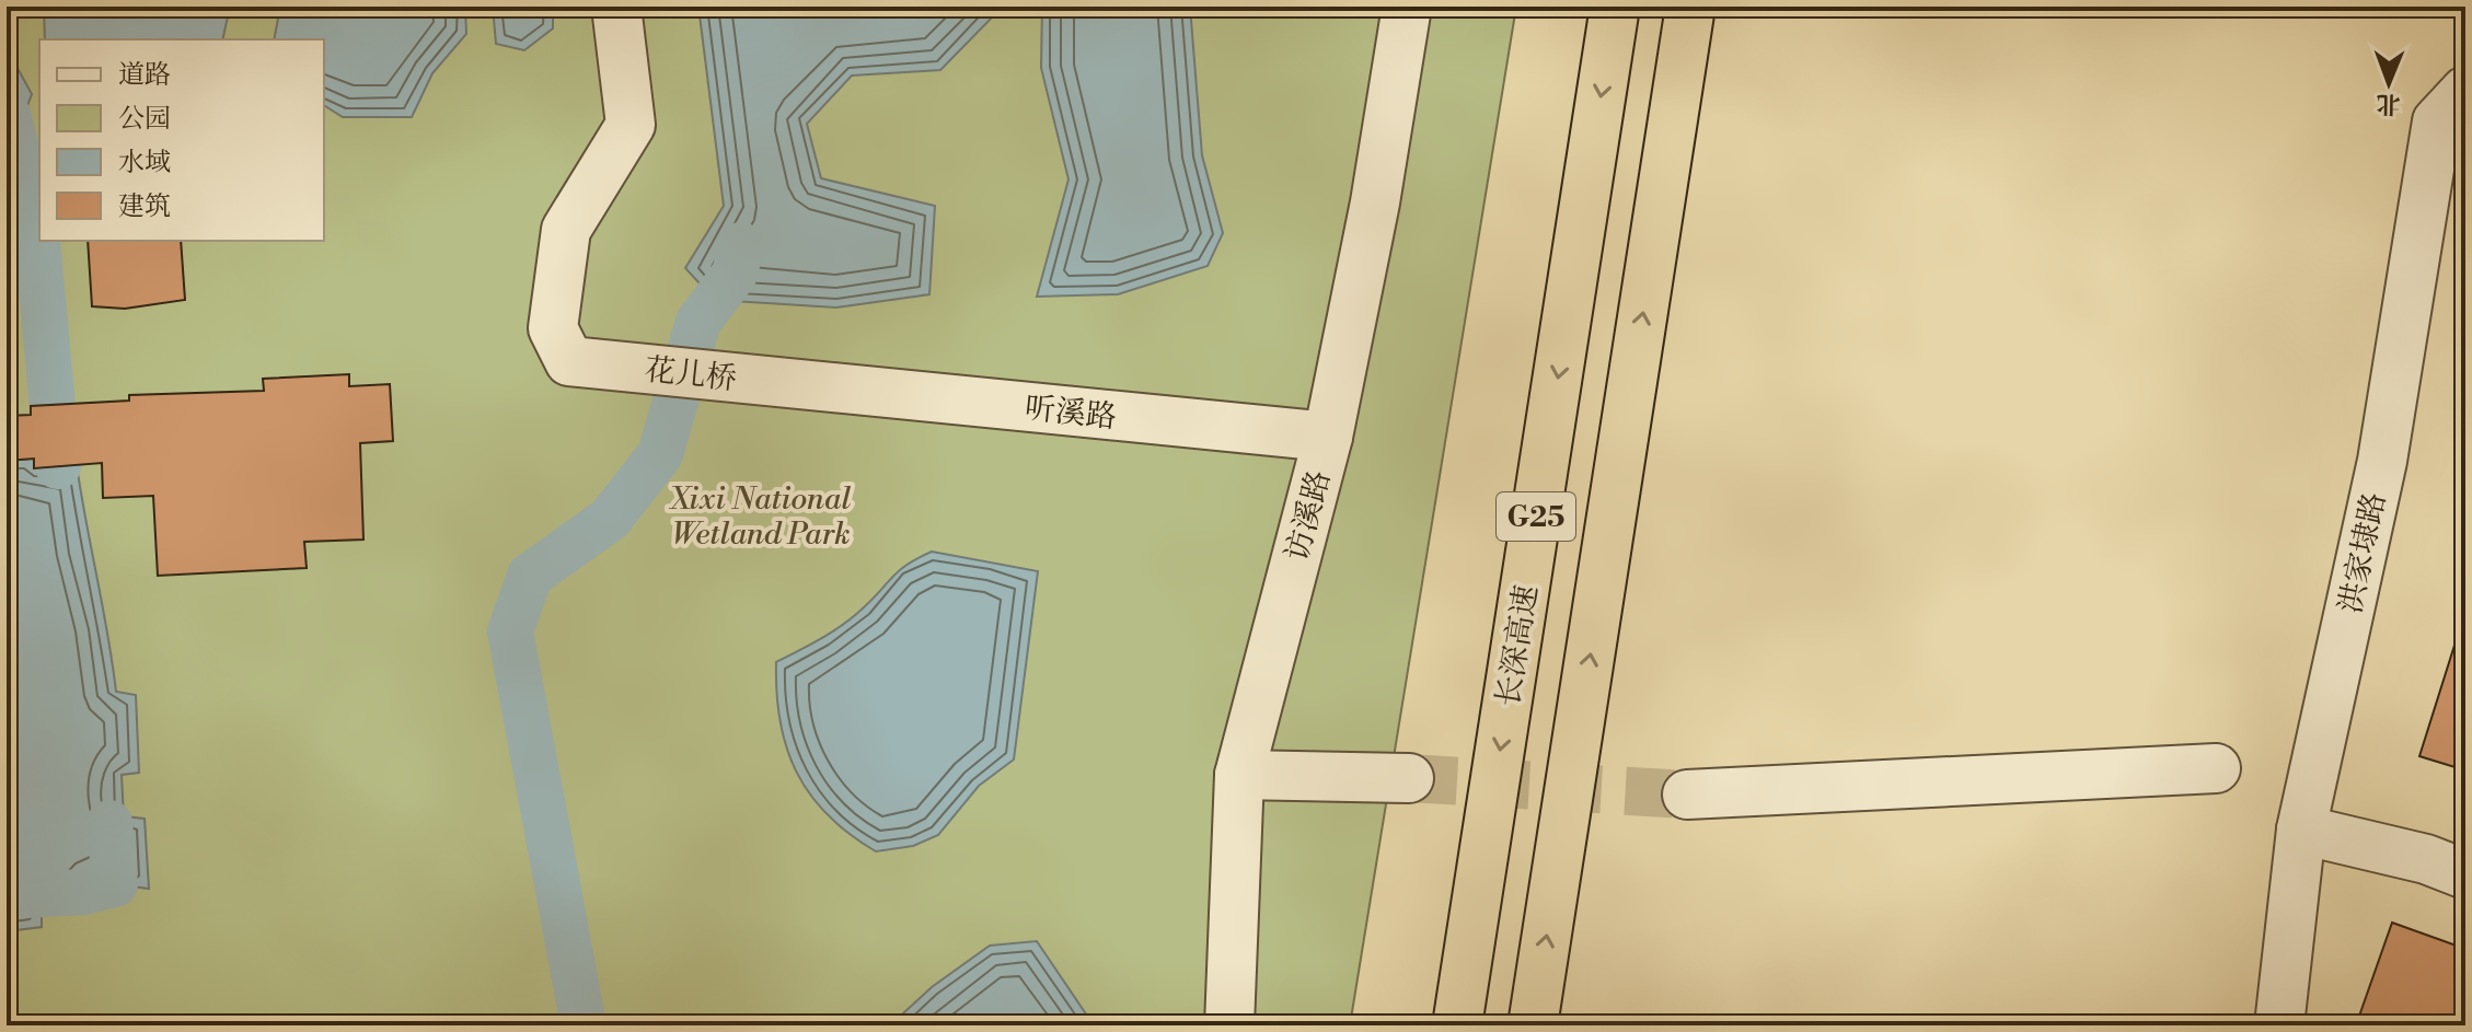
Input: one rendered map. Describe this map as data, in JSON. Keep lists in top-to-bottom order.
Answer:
{
  "streets": {
    "highway": ["G25", "长深高速"],
    "street": [
      "花儿桥",
      "听溪路",
      "访溪路",
      "洪家埭路"
    ]
  },
  "crossings": [
    ["花儿桥", "听溪路"],
    ["听溪路", "访溪路"]
  ],
  "parks": ["Xixi National Wetland Park"],
  "legend": [
    "道路",
    "公园",
    "水域",
    "建筑"
  ],
  "north": "bottom"
}
